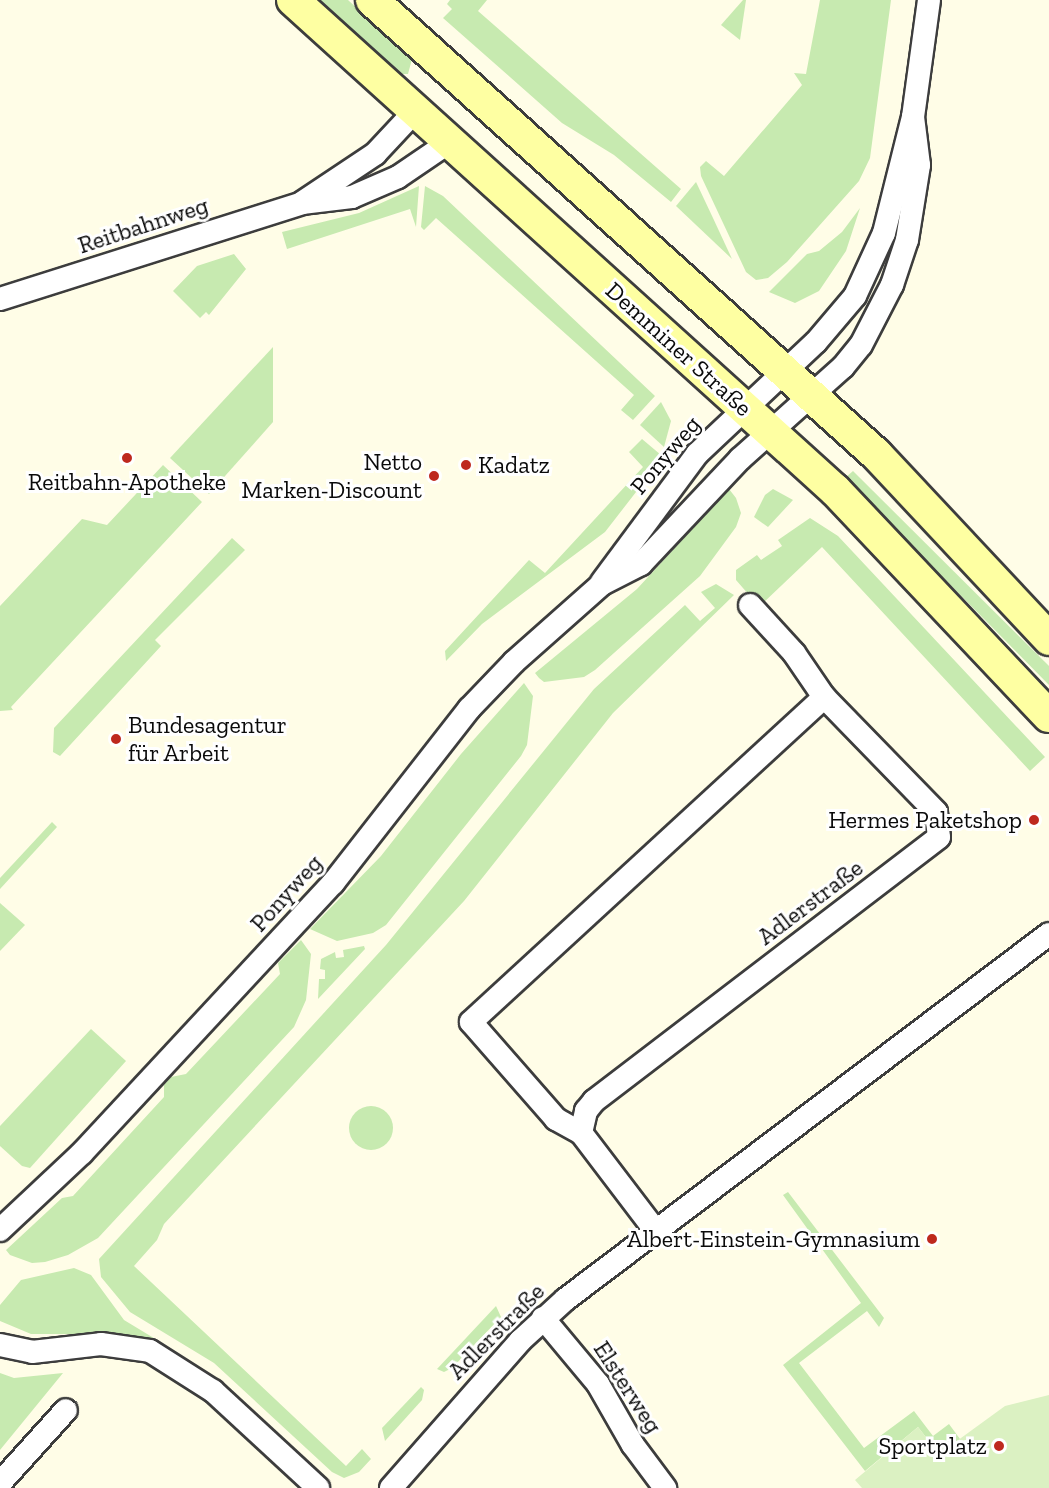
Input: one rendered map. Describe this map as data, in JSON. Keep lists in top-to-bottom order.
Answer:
{
  "streets": {
    "main road": ["Demminer Straße"],
    "street": [
      "Reitbahnweg",
      "Ponyweg",
      "Adlerstraße",
      "Elsterweg"
    ]
  },
  "crossings": [
    ["Reitbahnweg", "Demminer Straße"],
    ["Demminer Straße", "Ponyweg"],
    ["Adlerstraße", "Elsterweg"]
  ],
  "places": [
    "Reitbahn-Apotheke",
    "Kadatz",
    "Netto Marken-Discount",
    "Bundesagentur für Arbeit",
    "Hermes Paketshop",
    "Albert-Einstein-Gymnasium",
    "Sportplatz"
  ]
}
